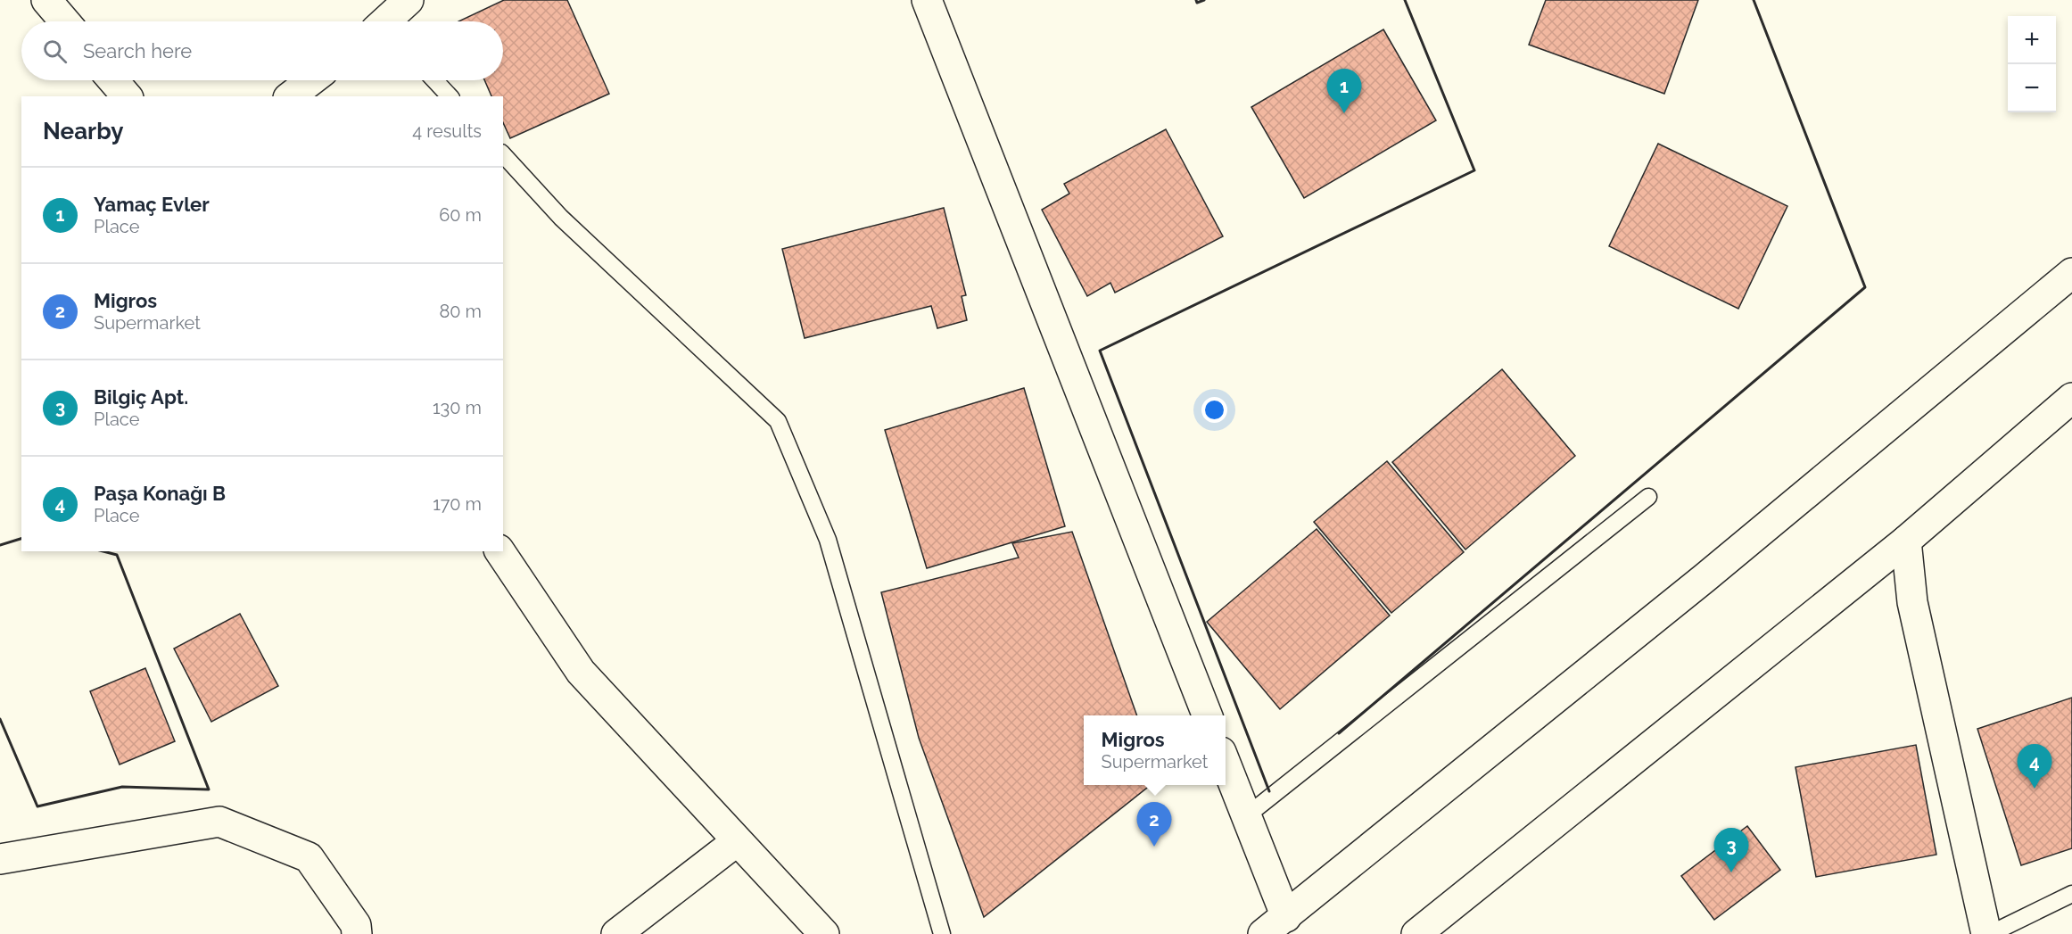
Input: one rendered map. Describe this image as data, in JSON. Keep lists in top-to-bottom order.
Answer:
{
  "page": {
    "map_buttons": ["+", "−"],
    "search": "Search here",
    "pins": [
      "1",
      "4",
      "2",
      "3"
    ],
    "heading": ["Nearby", "4 results"],
    "list": [
      {
        "mark": "1",
        "name": "Yamaç Evler",
        "note": "Place",
        "value": "60 m"
      },
      {
        "mark": "2",
        "name": "Migros",
        "note": "Supermarket",
        "value": "80 m"
      },
      {
        "mark": "3",
        "name": "Bilgiç Apt.",
        "note": "Place",
        "value": "130 m"
      },
      {
        "mark": "4",
        "name": "Paşa Konağı B",
        "note": "Place",
        "value": "170 m"
      }
    ],
    "popup": ["Migros", "Supermarket"]
  }
}
